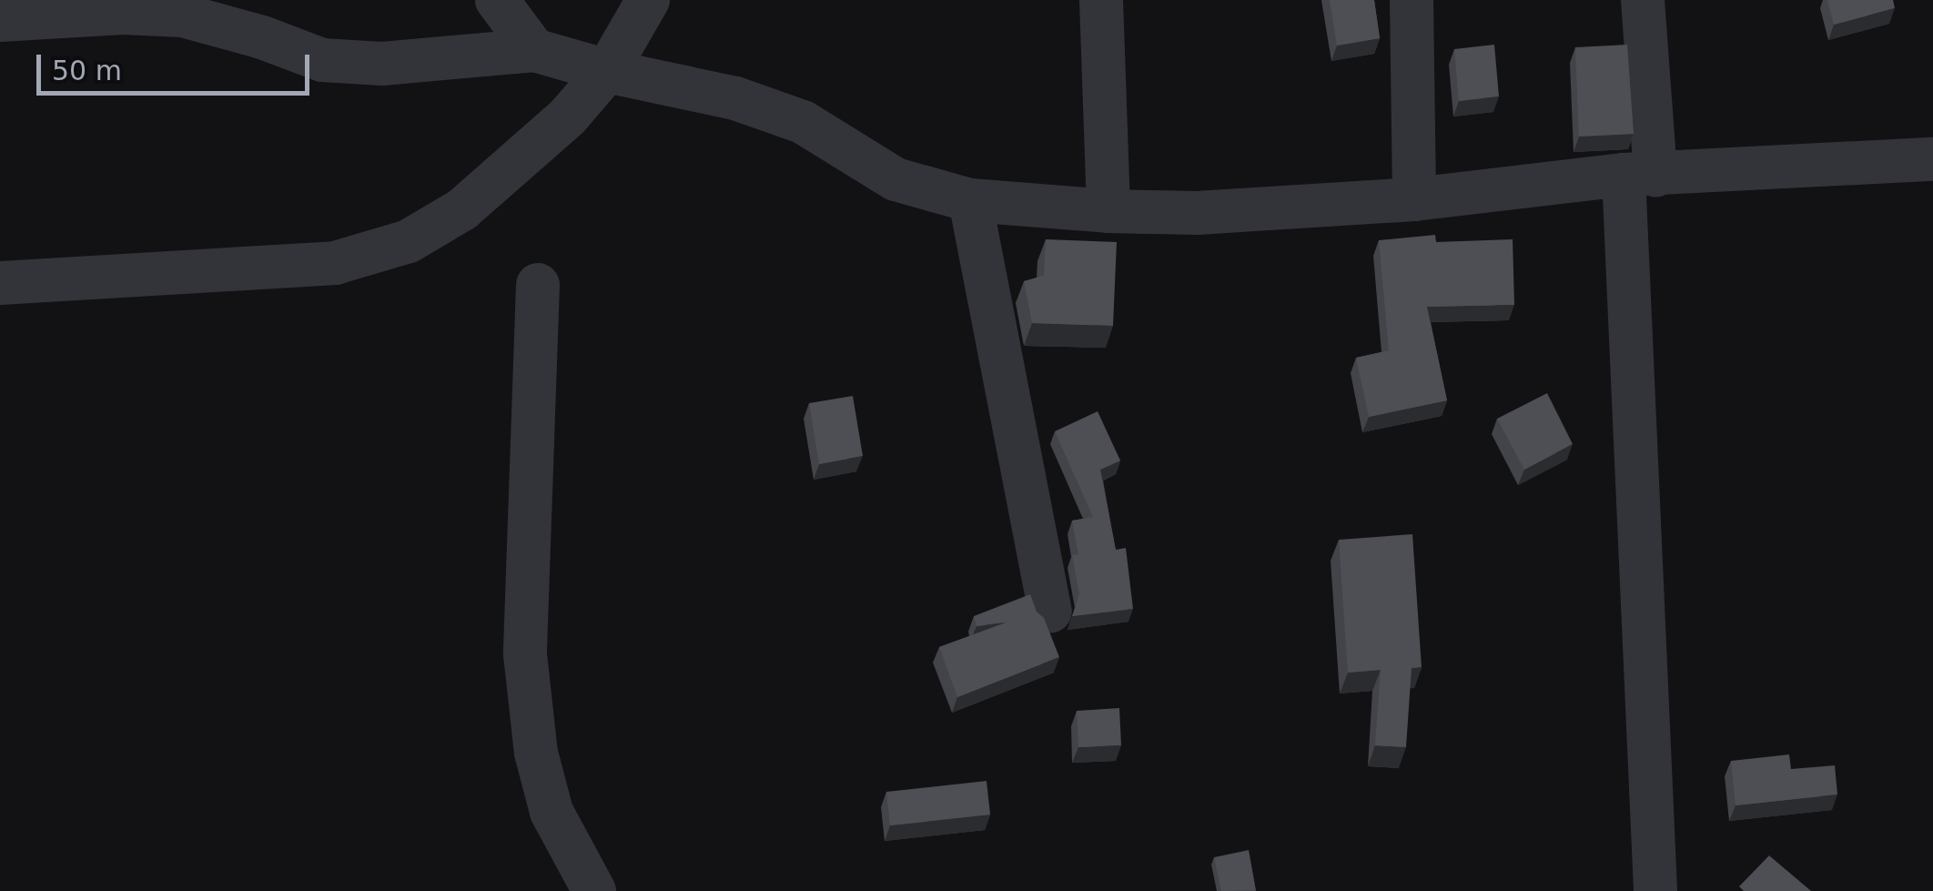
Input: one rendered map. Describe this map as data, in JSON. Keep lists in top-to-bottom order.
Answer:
{
  "scale_bar": "50 m"
}
